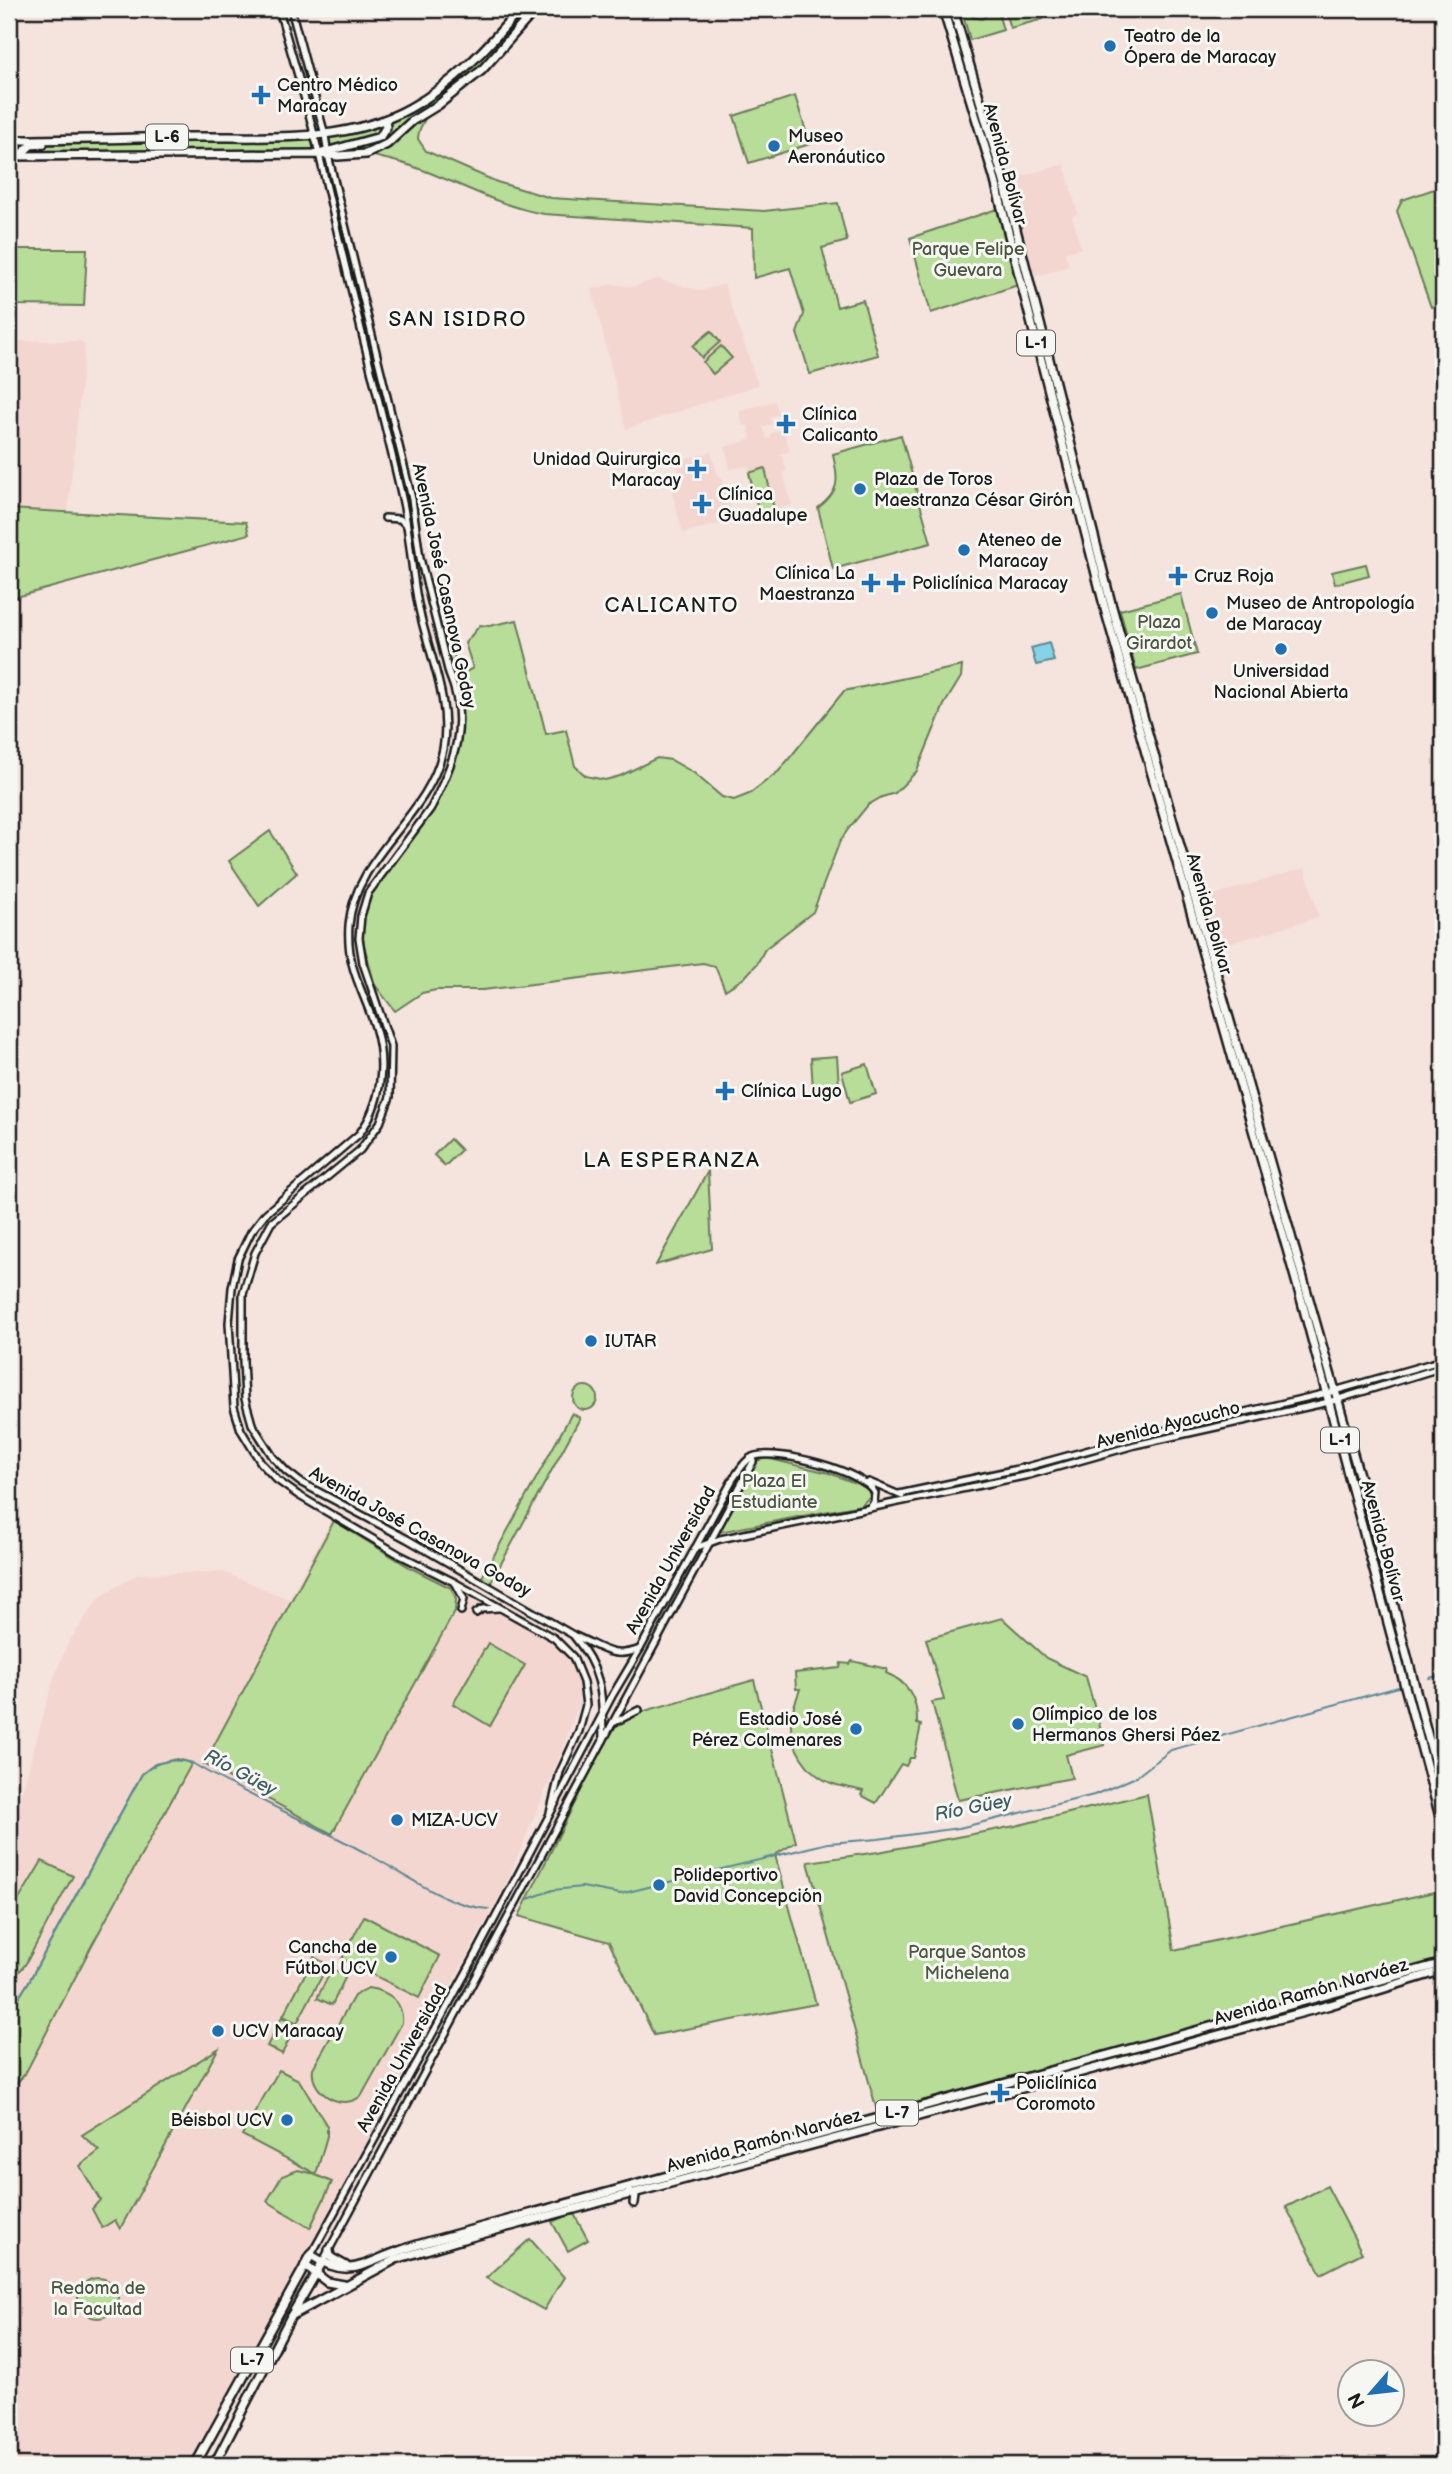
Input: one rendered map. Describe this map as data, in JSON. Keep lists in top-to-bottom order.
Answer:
{
  "streets": {
    "main road": [
      "L-6",
      "Avenida Bolívar",
      "L-1",
      "Avenida Universidad",
      "Avenida Ramón Narváez",
      "L-7"
    ],
    "street": ["Avenida José Casanova Godoy", "Avenida Ayacucho"]
  },
  "crossings": [
    ["L-6", "Avenida José Casanova Godoy"],
    ["Avenida Bolívar", "Avenida Ayacucho"],
    ["Avenida José Casanova Godoy", "Avenida Universidad"],
    ["Avenida Ayacucho", "Avenida Universidad"],
    ["Avenida Universidad", "Avenida Ramón Narváez"]
  ],
  "districts": ["SAN ISIDRO", "CALICANTO", "LA ESPERANZA"],
  "water": ["Río Güey"],
  "parks": [
    "Parque Felipe Guevara",
    "Plaza Girardot",
    "Plaza El Estudiante",
    "Parque Santos Michelena",
    "Redoma de la Facultad"
  ],
  "places": {
    "other": [
      "Teatro de la Ópera de Maracay",
      "Museo Aeronáutico",
      "Plaza de Toros Maestranza César Girón",
      "Ateneo de Maracay",
      "Museo de Antropología de Maracay",
      "Universidad Nacional Abierta",
      "IUTAR",
      "Olímpico de los Hermanos Ghersi Páez",
      "Estadio José Pérez Colmenares",
      "MIZA-UCV",
      "Polideportivo David Concepción",
      "Cancha de Fútbol UCV",
      "UCV Maracay",
      "Béisbol UCV"
    ],
    "health": [
      "Centro Médico Maracay",
      "Clínica Calicanto",
      "Unidad Quirurgica Maracay",
      "Clínica Guadalupe",
      "Cruz Roja",
      "Clínica La Maestranza",
      "Policlínica Maracay",
      "Clínica Lugo",
      "Policlínica Coromoto"
    ]
  },
  "north": "bottom left"
}
